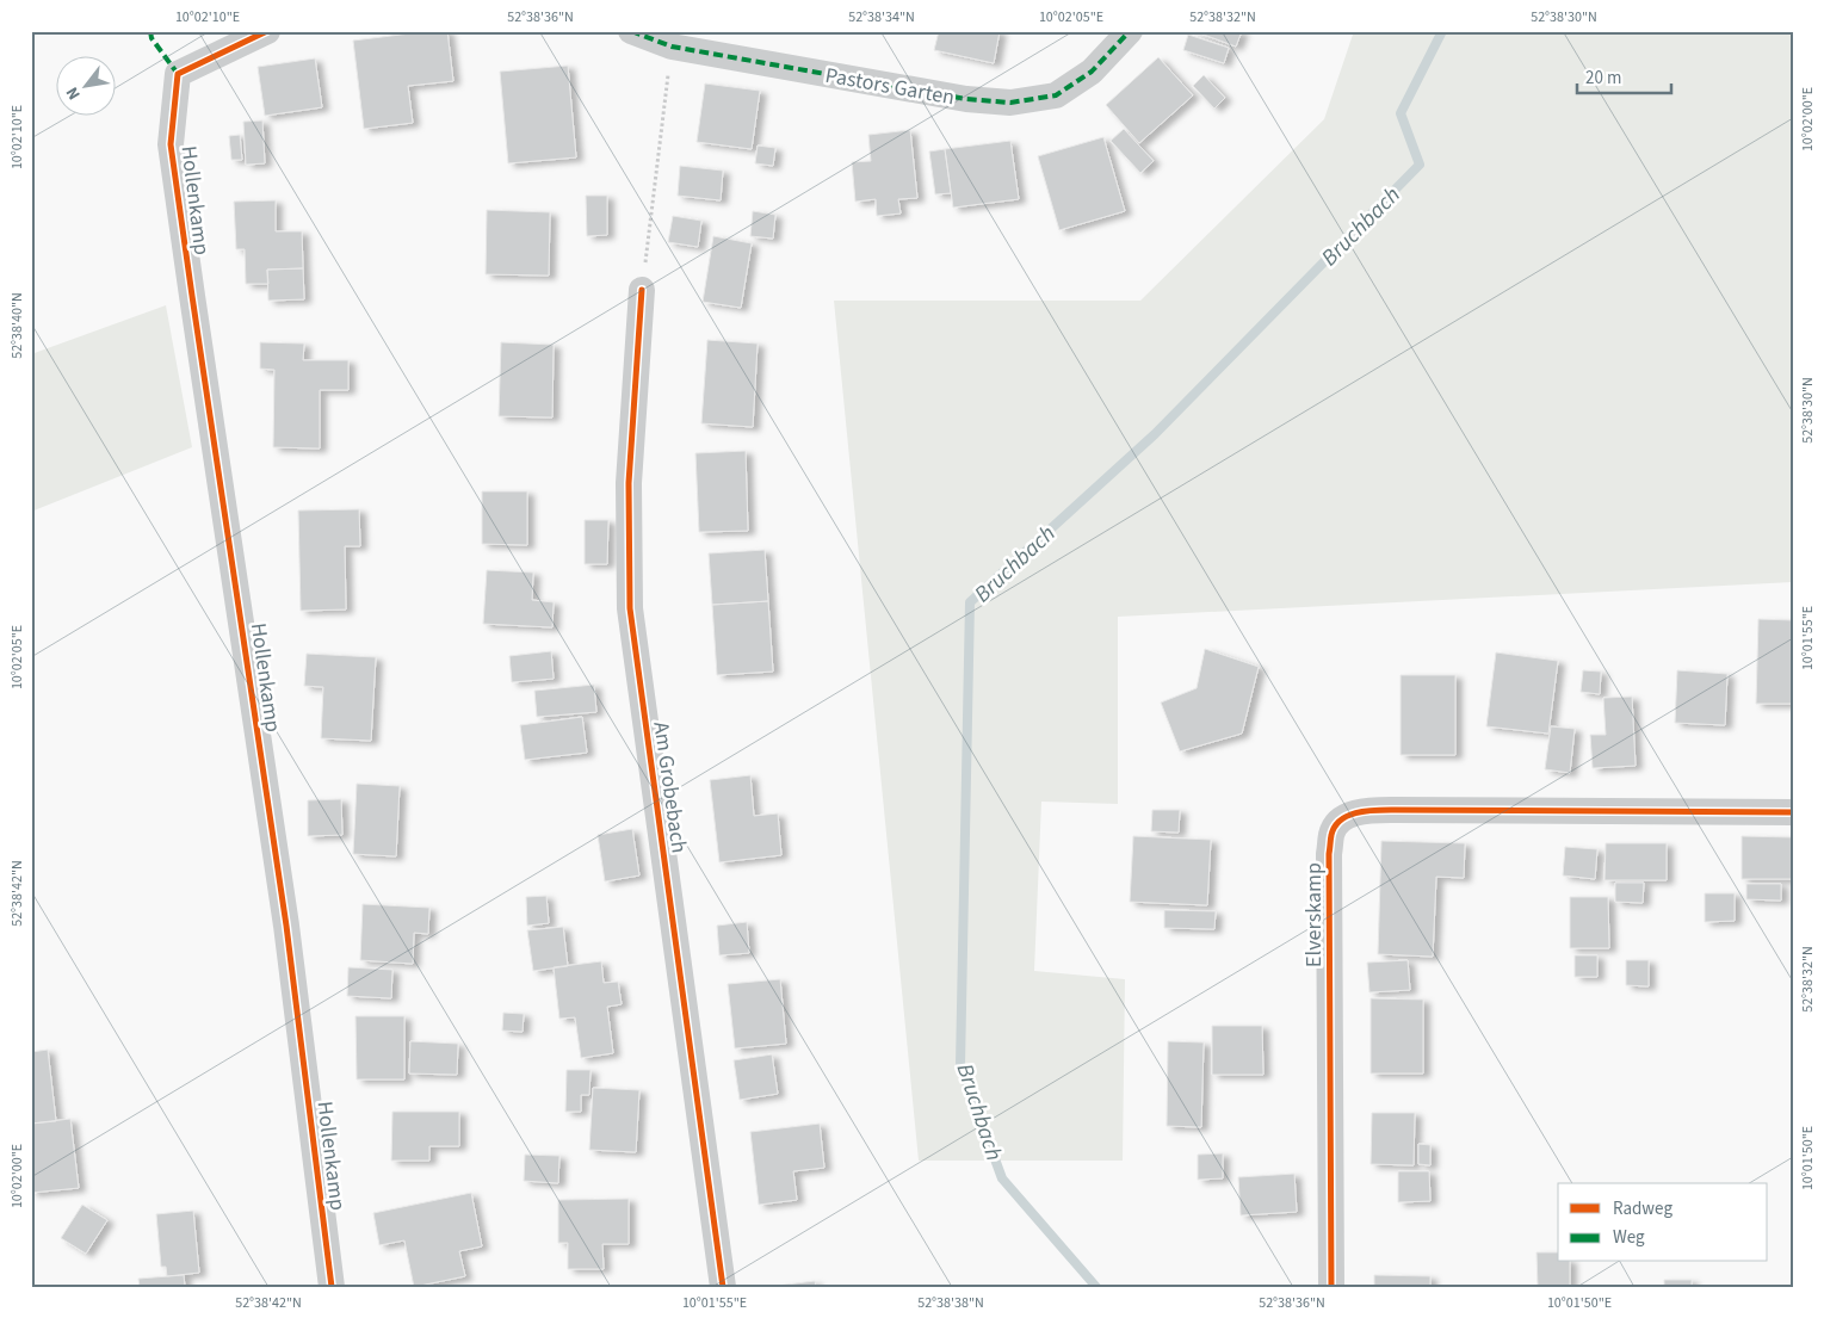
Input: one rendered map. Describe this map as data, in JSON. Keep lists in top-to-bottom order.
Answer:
{
  "streets": {
    "street": [
      "Pastors Garten",
      "Hollenkamp",
      "Am Grobebach",
      "Elverskamp"
    ]
  },
  "water": ["Bruchbach"],
  "legend": ["Radweg", "Weg"],
  "scale_bar": "20 m",
  "north": "bottom left",
  "coordinates": [
    "10°02'10\"E",
    "52°38'36\"N",
    "52°38'34\"N",
    "10°02'05\"E",
    "52°38'32\"N",
    "52°38'30\"N",
    "10°02'00\"E",
    "52°38'40\"N",
    "10°01'55\"E",
    "52°38'42\"N",
    "10°01'50\"E",
    "52°38'38\"N"
  ]
}
